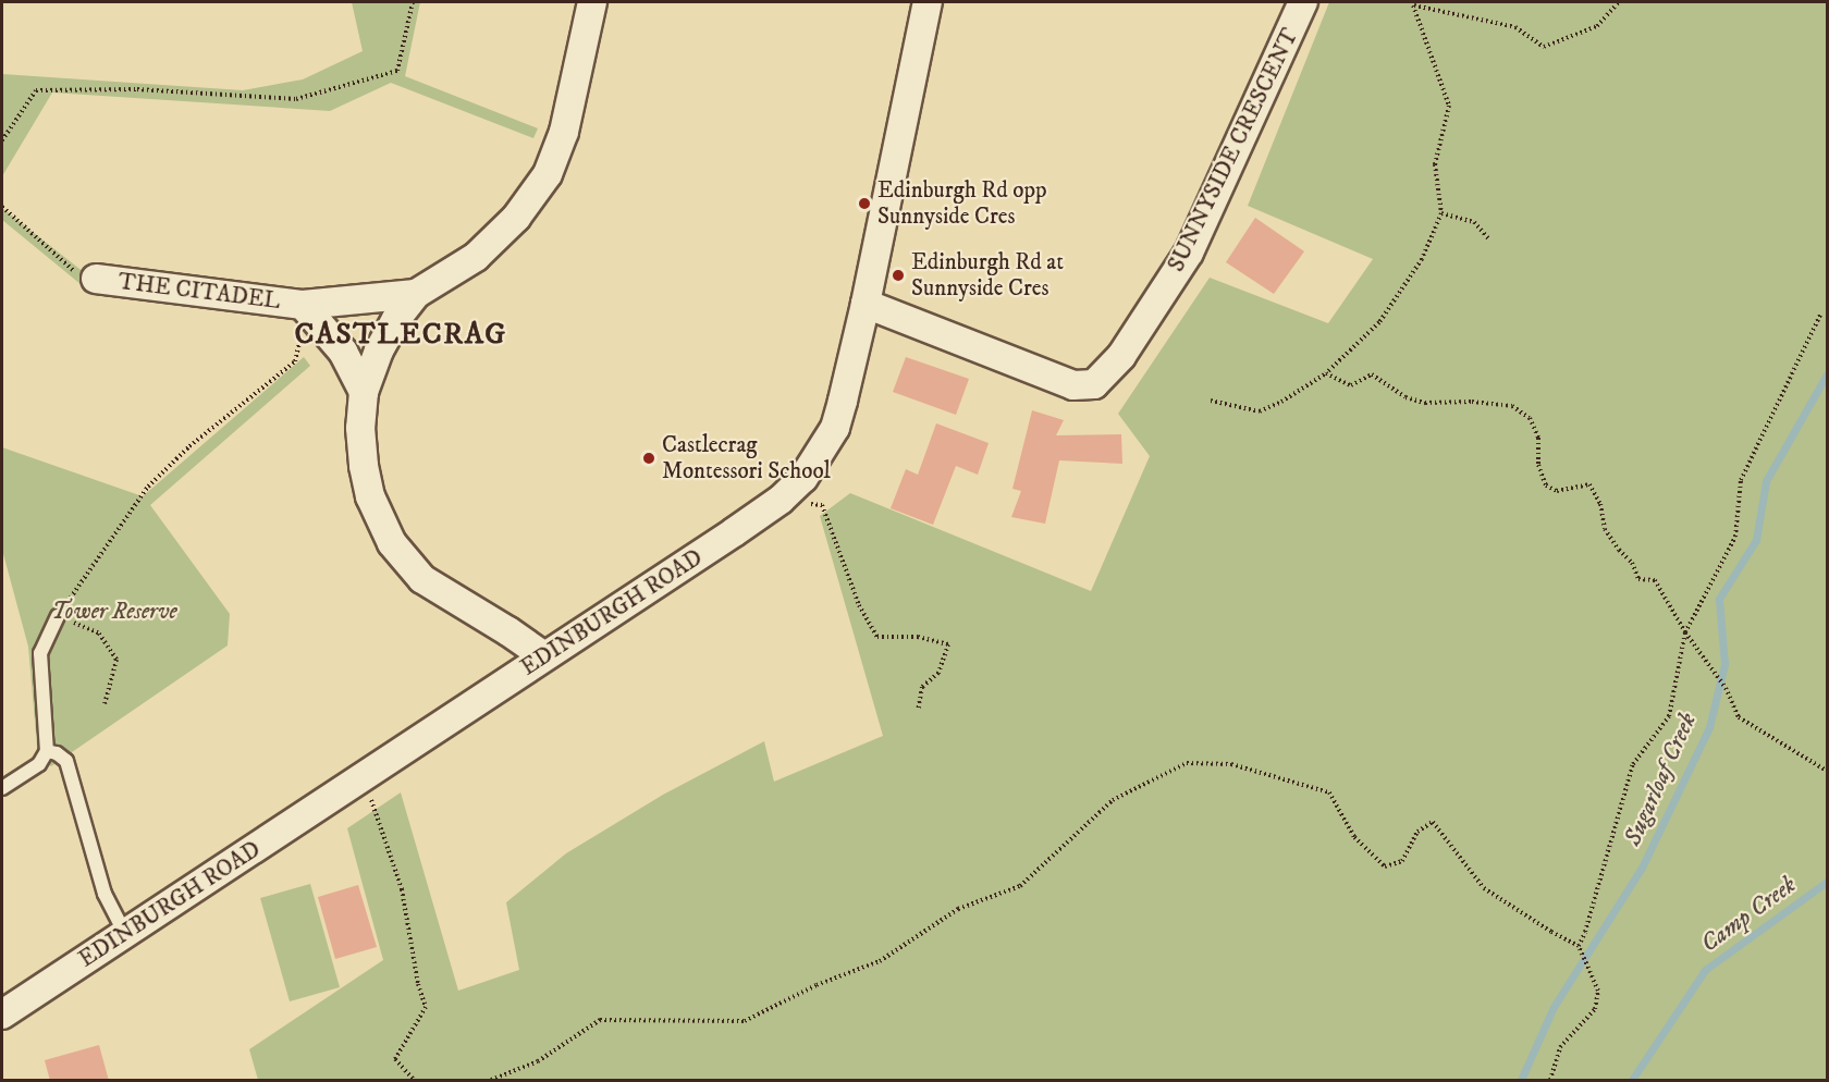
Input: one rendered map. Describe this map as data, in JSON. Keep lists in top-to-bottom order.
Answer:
{
  "streets": {
    "street": ["SUNNYSIDE CRESCENT", "THE CITADEL", "EDINBURGH ROAD"]
  },
  "crossings": [
    ["SUNNYSIDE CRESCENT", "EDINBURGH ROAD"]
  ],
  "districts": ["CASTLECRAG"],
  "water": ["Sugarloaf Creek", "Camp Creek"],
  "parks": ["Tower Reserve"],
  "places": ["Edinburgh Rd opp Sunnyside Cres", "Edinburgh Rd at Sunnyside Cres", "Castlecrag Montessori School"]
}
